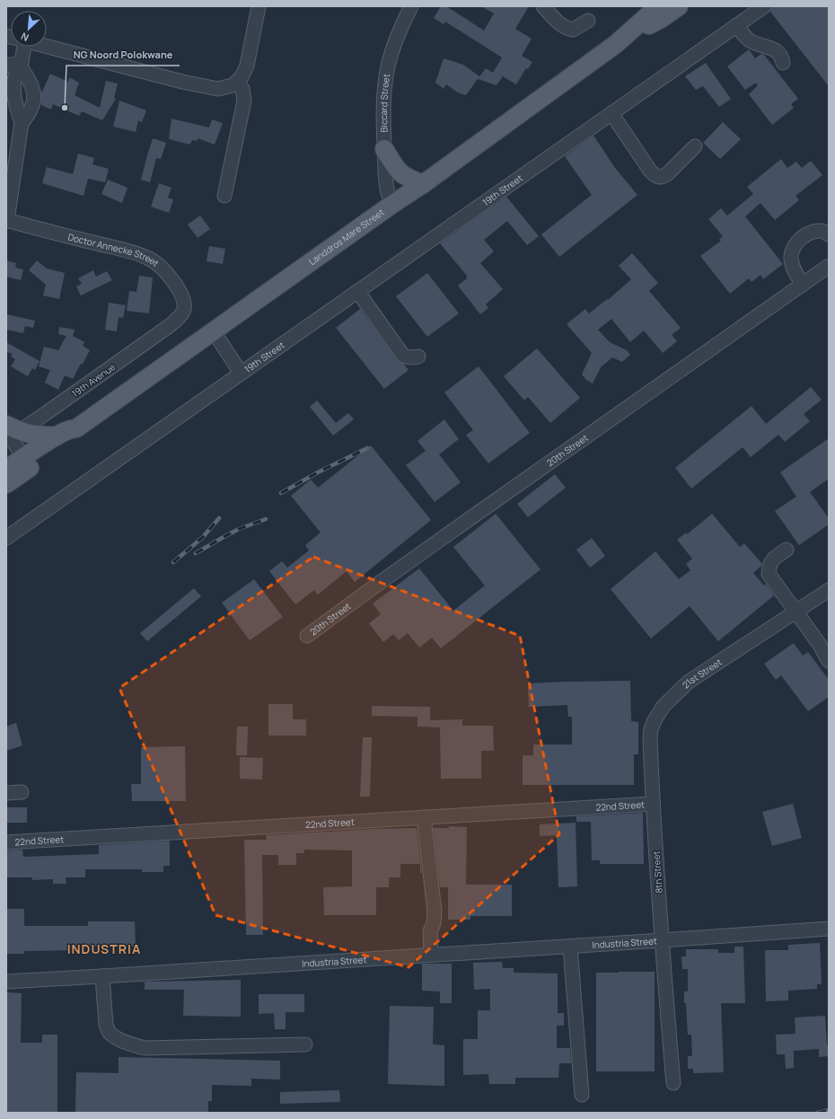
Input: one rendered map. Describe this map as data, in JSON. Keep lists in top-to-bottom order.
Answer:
{
  "streets": {
    "main road": ["Landdros Mare Street"],
    "street": [
      "Biccard Street",
      "19th Street",
      "Doctor Annecke Street",
      "19th Avenue",
      "20th Street",
      "21st Street",
      "22nd Street",
      "8th Street",
      "Industria Street"
    ]
  },
  "crossings": [
    ["Biccard Street", "Landdros Mare Street"],
    ["19th Street", "Landdros Mare Street"],
    ["Doctor Annecke Street", "19th Avenue"],
    ["21st Street", "22nd Street"],
    ["21st Street", "8th Street"],
    ["22nd Street", "8th Street"],
    ["8th Street", "Industria Street"]
  ],
  "districts": ["INDUSTRIA"],
  "places": ["NG Noord Polokwane"],
  "north": "bottom left"
}
